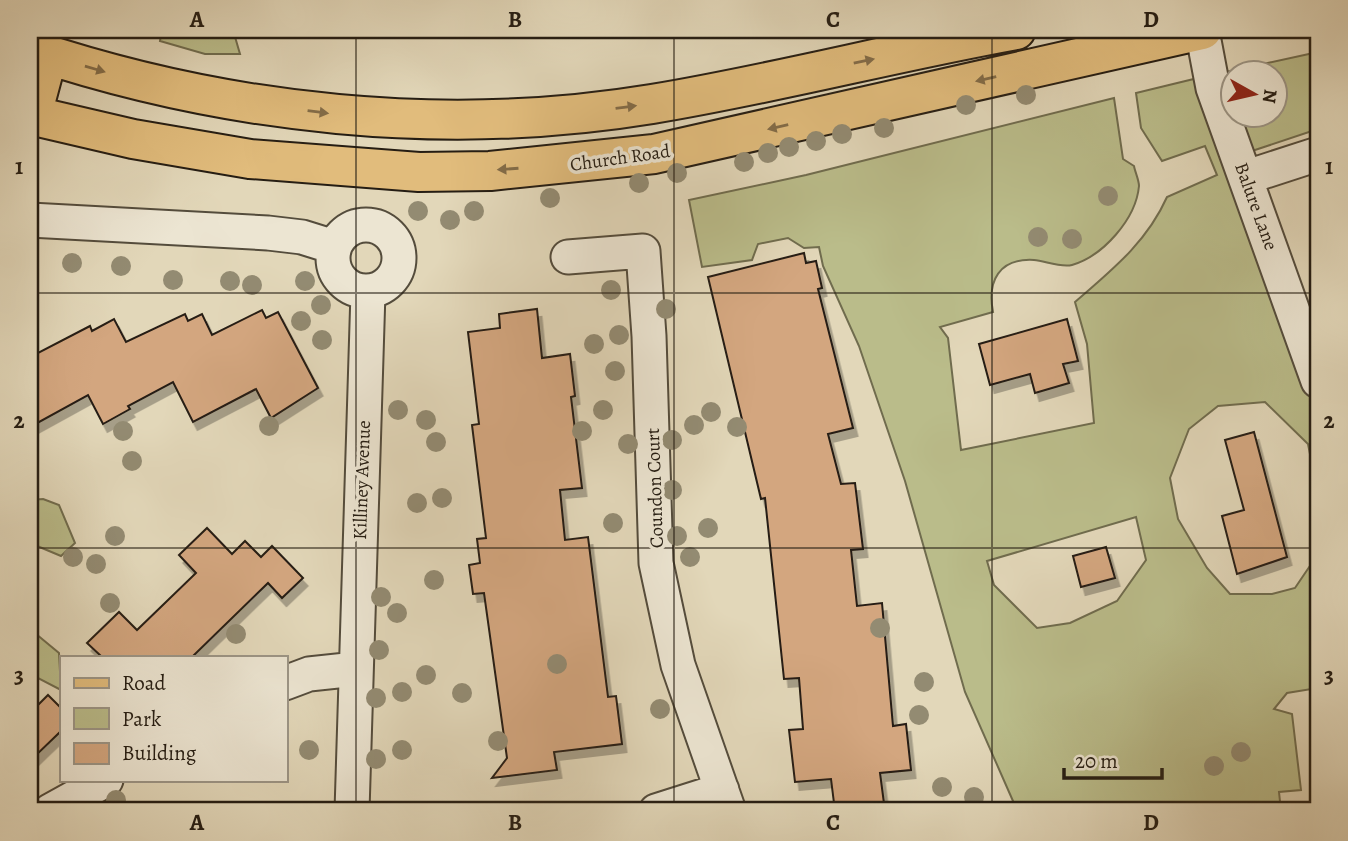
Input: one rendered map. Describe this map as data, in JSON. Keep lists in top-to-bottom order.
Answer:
{
  "streets": {
    "main road": ["Church Road"],
    "street": ["Balure Lane", "Killiney Avenue", "Coundon Court"]
  },
  "crossings": [
    ["Church Road", "Balure Lane"]
  ],
  "legend": ["Road", "Park", "Building"],
  "scale_bar": "20 m",
  "north": "right",
  "grid": {
    "columns": [
      "A",
      "B",
      "C",
      "D"
    ],
    "rows": ["1", "2", "3"]
  }
}
